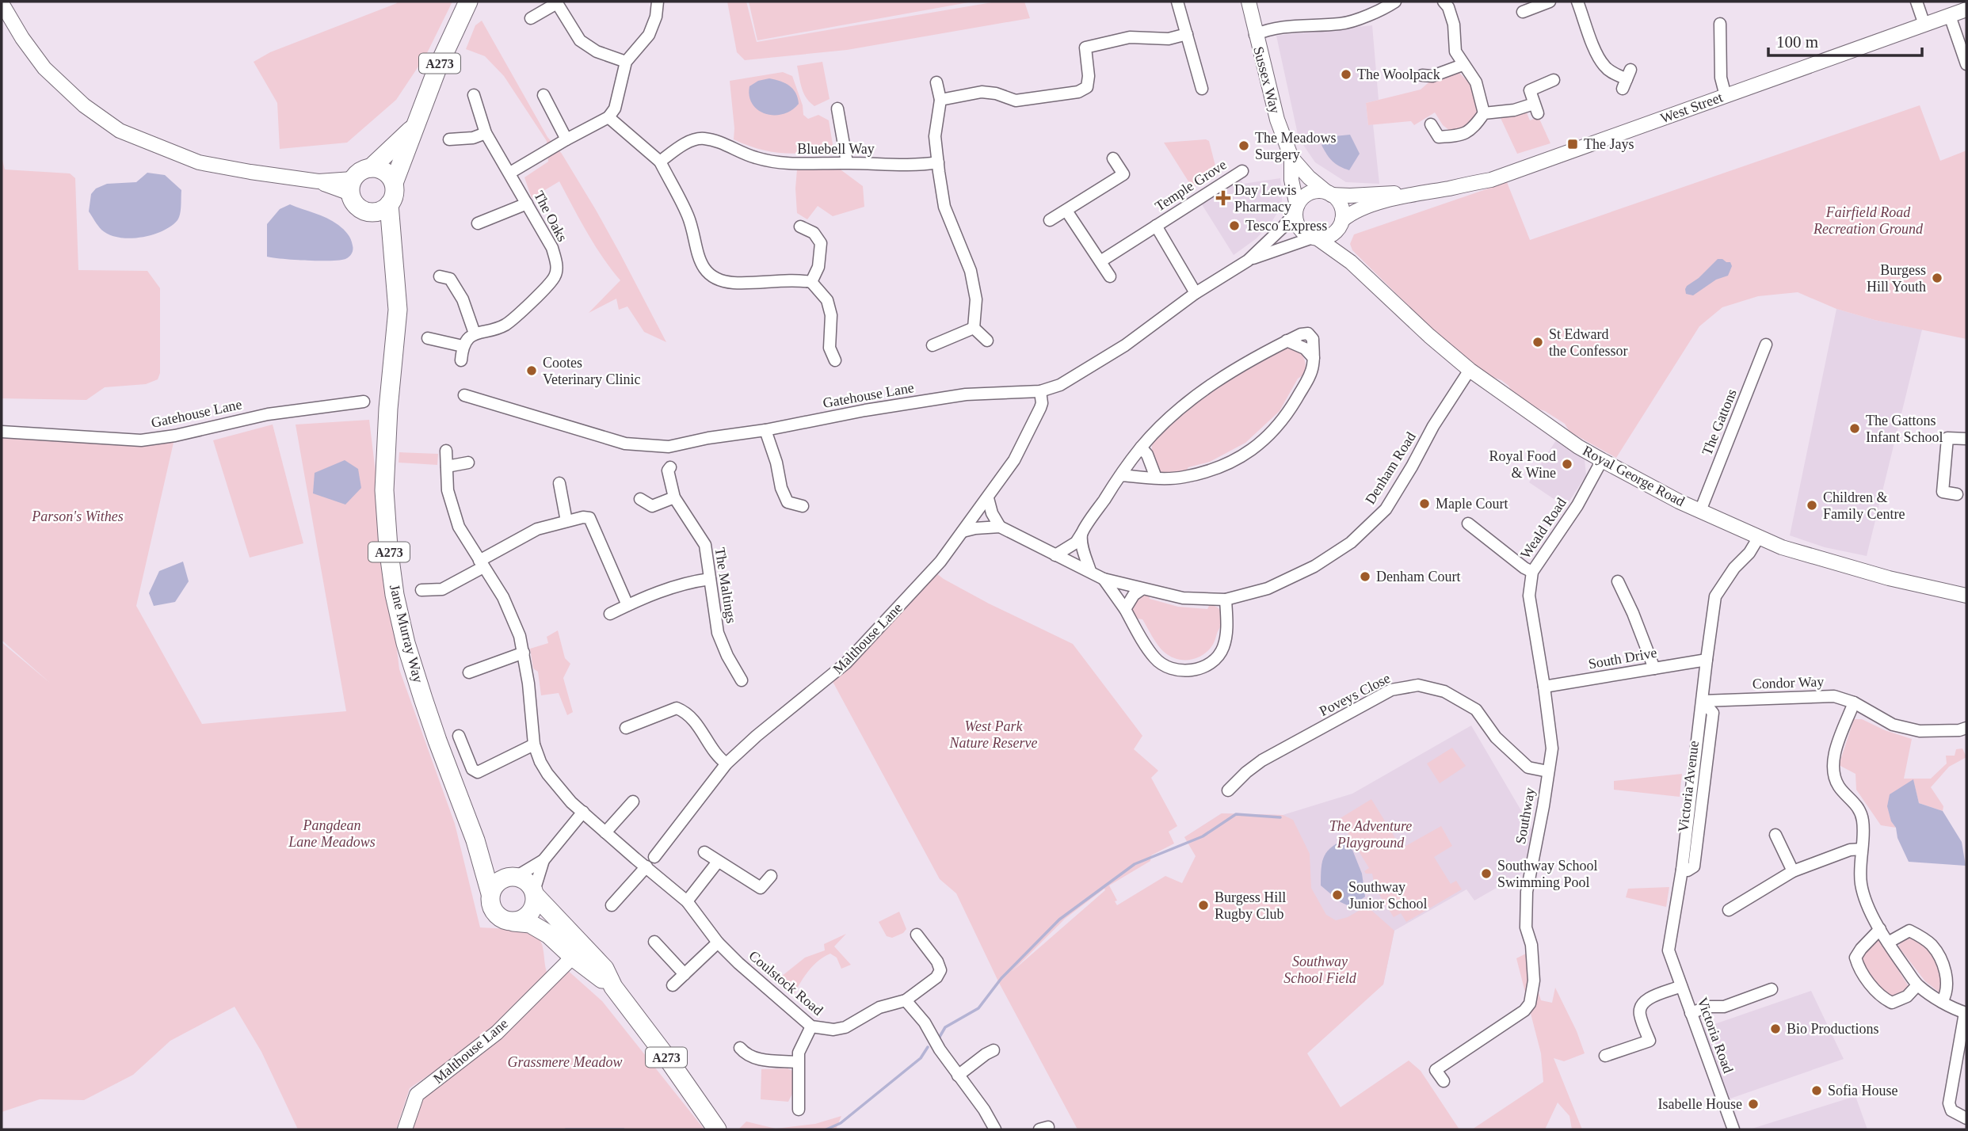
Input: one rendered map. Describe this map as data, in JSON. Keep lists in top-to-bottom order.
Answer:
{
  "streets": {
    "main road": ["A273", "Jane Murray Way"],
    "street": [
      "Sussex Way",
      "West Street",
      "Bluebell Way",
      "Temple Grove",
      "The Oaks",
      "Gatehouse Lane",
      "The Gattons",
      "Denham Road",
      "Royal George Road",
      "Weald Road",
      "The Maltings",
      "Malthouse Lane",
      "South Drive",
      "Condor Way",
      "Poveys Close",
      "Victoria Avenue",
      "Southway",
      "Coulstock Road",
      "Victoria Road"
    ]
  },
  "crossings": [
    ["A273", "Jane Murray Way"],
    ["A273", "Malthouse Lane"],
    ["Sussex Way", "West Street"],
    ["Sussex Way", "Gatehouse Lane"],
    ["Sussex Way", "Royal George Road"],
    ["West Street", "Gatehouse Lane"],
    ["West Street", "Royal George Road"],
    ["Temple Grove", "Gatehouse Lane"],
    ["Gatehouse Lane", "Royal George Road"],
    ["Gatehouse Lane", "Malthouse Lane"],
    ["The Gattons", "Royal George Road"],
    ["Denham Road", "Royal George Road"],
    ["Royal George Road", "Weald Road"],
    ["Royal George Road", "Victoria Avenue"],
    ["Weald Road", "Southway"],
    ["South Drive", "Victoria Avenue"],
    ["South Drive", "Southway"],
    ["Condor Way", "Victoria Avenue"],
    ["Poveys Close", "Southway"],
    ["Victoria Avenue", "Victoria Road"]
  ],
  "parks": [
    "Fairfield Road Recreation Ground",
    "Parson's Withes",
    "West Park Nature Reserve",
    "Pangdean Lane Meadows",
    "The Adventure Playground",
    "Southway School Field",
    "Grassmere Meadow"
  ],
  "places": {
    "other": [
      "The Woolpack",
      "The Meadows Surgery",
      "Tesco Express",
      "Burgess Hill Youth",
      "St Edward the Confessor",
      "Cootes Veterinary Clinic",
      "The Gattons Infant School",
      "Royal Food & Wine",
      "Maple Court",
      "Children & Family Centre",
      "Denham Court",
      "Southway School Swimming Pool",
      "Southway Junior School",
      "Burgess Hill Rugby Club",
      "Bio Productions",
      "Sofia House",
      "Isabelle House"
    ],
    "transit": ["The Jays"],
    "health": ["Day Lewis Pharmacy"]
  },
  "scale_bar": "100 m"
}
